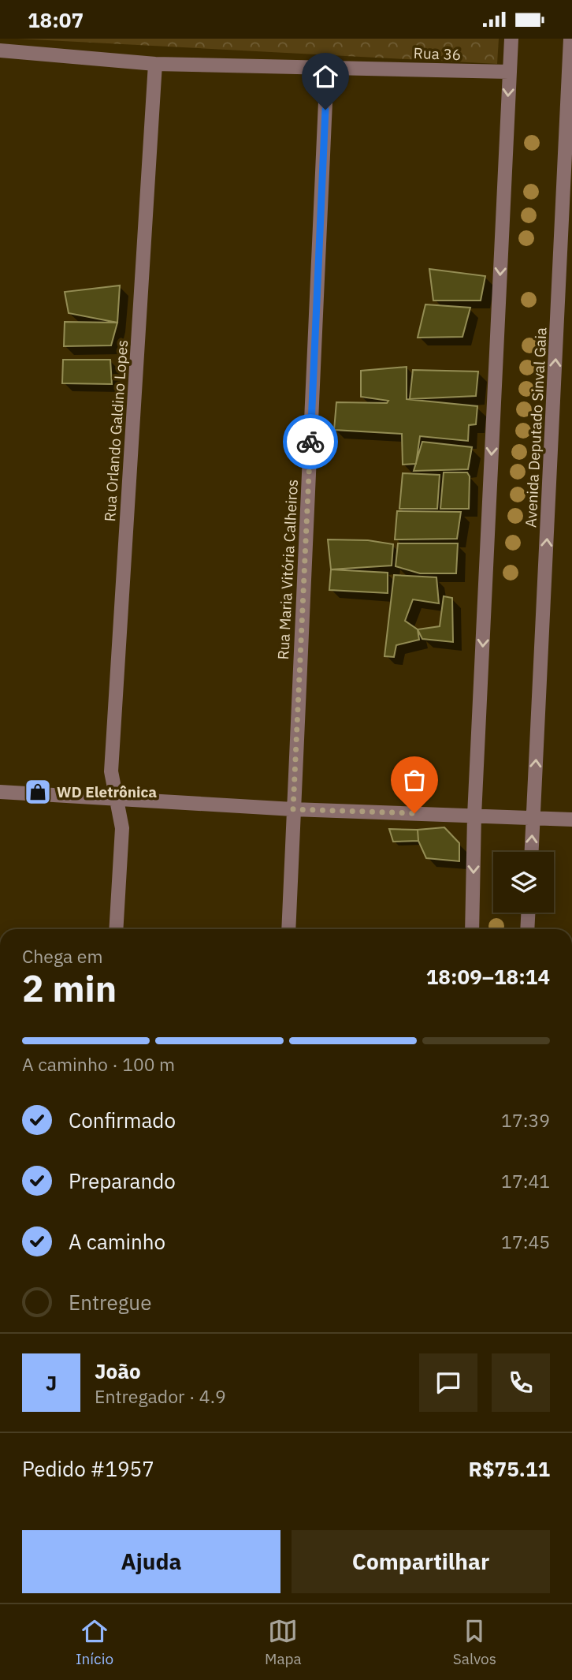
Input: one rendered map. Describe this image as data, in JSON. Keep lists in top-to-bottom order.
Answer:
{
  "streets": {
    "street": [
      "Rua 36",
      "Avenida Deputado Sinval Gaia",
      "Rua Orlando Galdino Lopes",
      "Rua Maria Vitória Calheiros"
    ]
  },
  "crossings": [
    ["Rua 36", "Rua Orlando Galdino Lopes"],
    ["Rua 36", "Rua Maria Vitória Calheiros"]
  ],
  "places": {
    "shop": ["WD Eletrônica"]
  },
  "page": {
    "status": "18:07",
    "heading": ["2 min", "Chega em", "18:09–18:14"],
    "panel": [
      "João",
      "Entregador · 4.9",
      "Pedido #1957",
      "R$75.11"
    ],
    "bar": "A caminho · 100 m",
    "list": [
      ["Confirmado", "17:39"],
      ["Preparando", "17:41"],
      ["A caminho", "17:45"],
      "Entregue"
    ],
    "round": "J",
    "buttons": ["Ajuda", "Compartilhar"],
    "tabs": ["Início", "Mapa", "Salvos"]
  }
}
